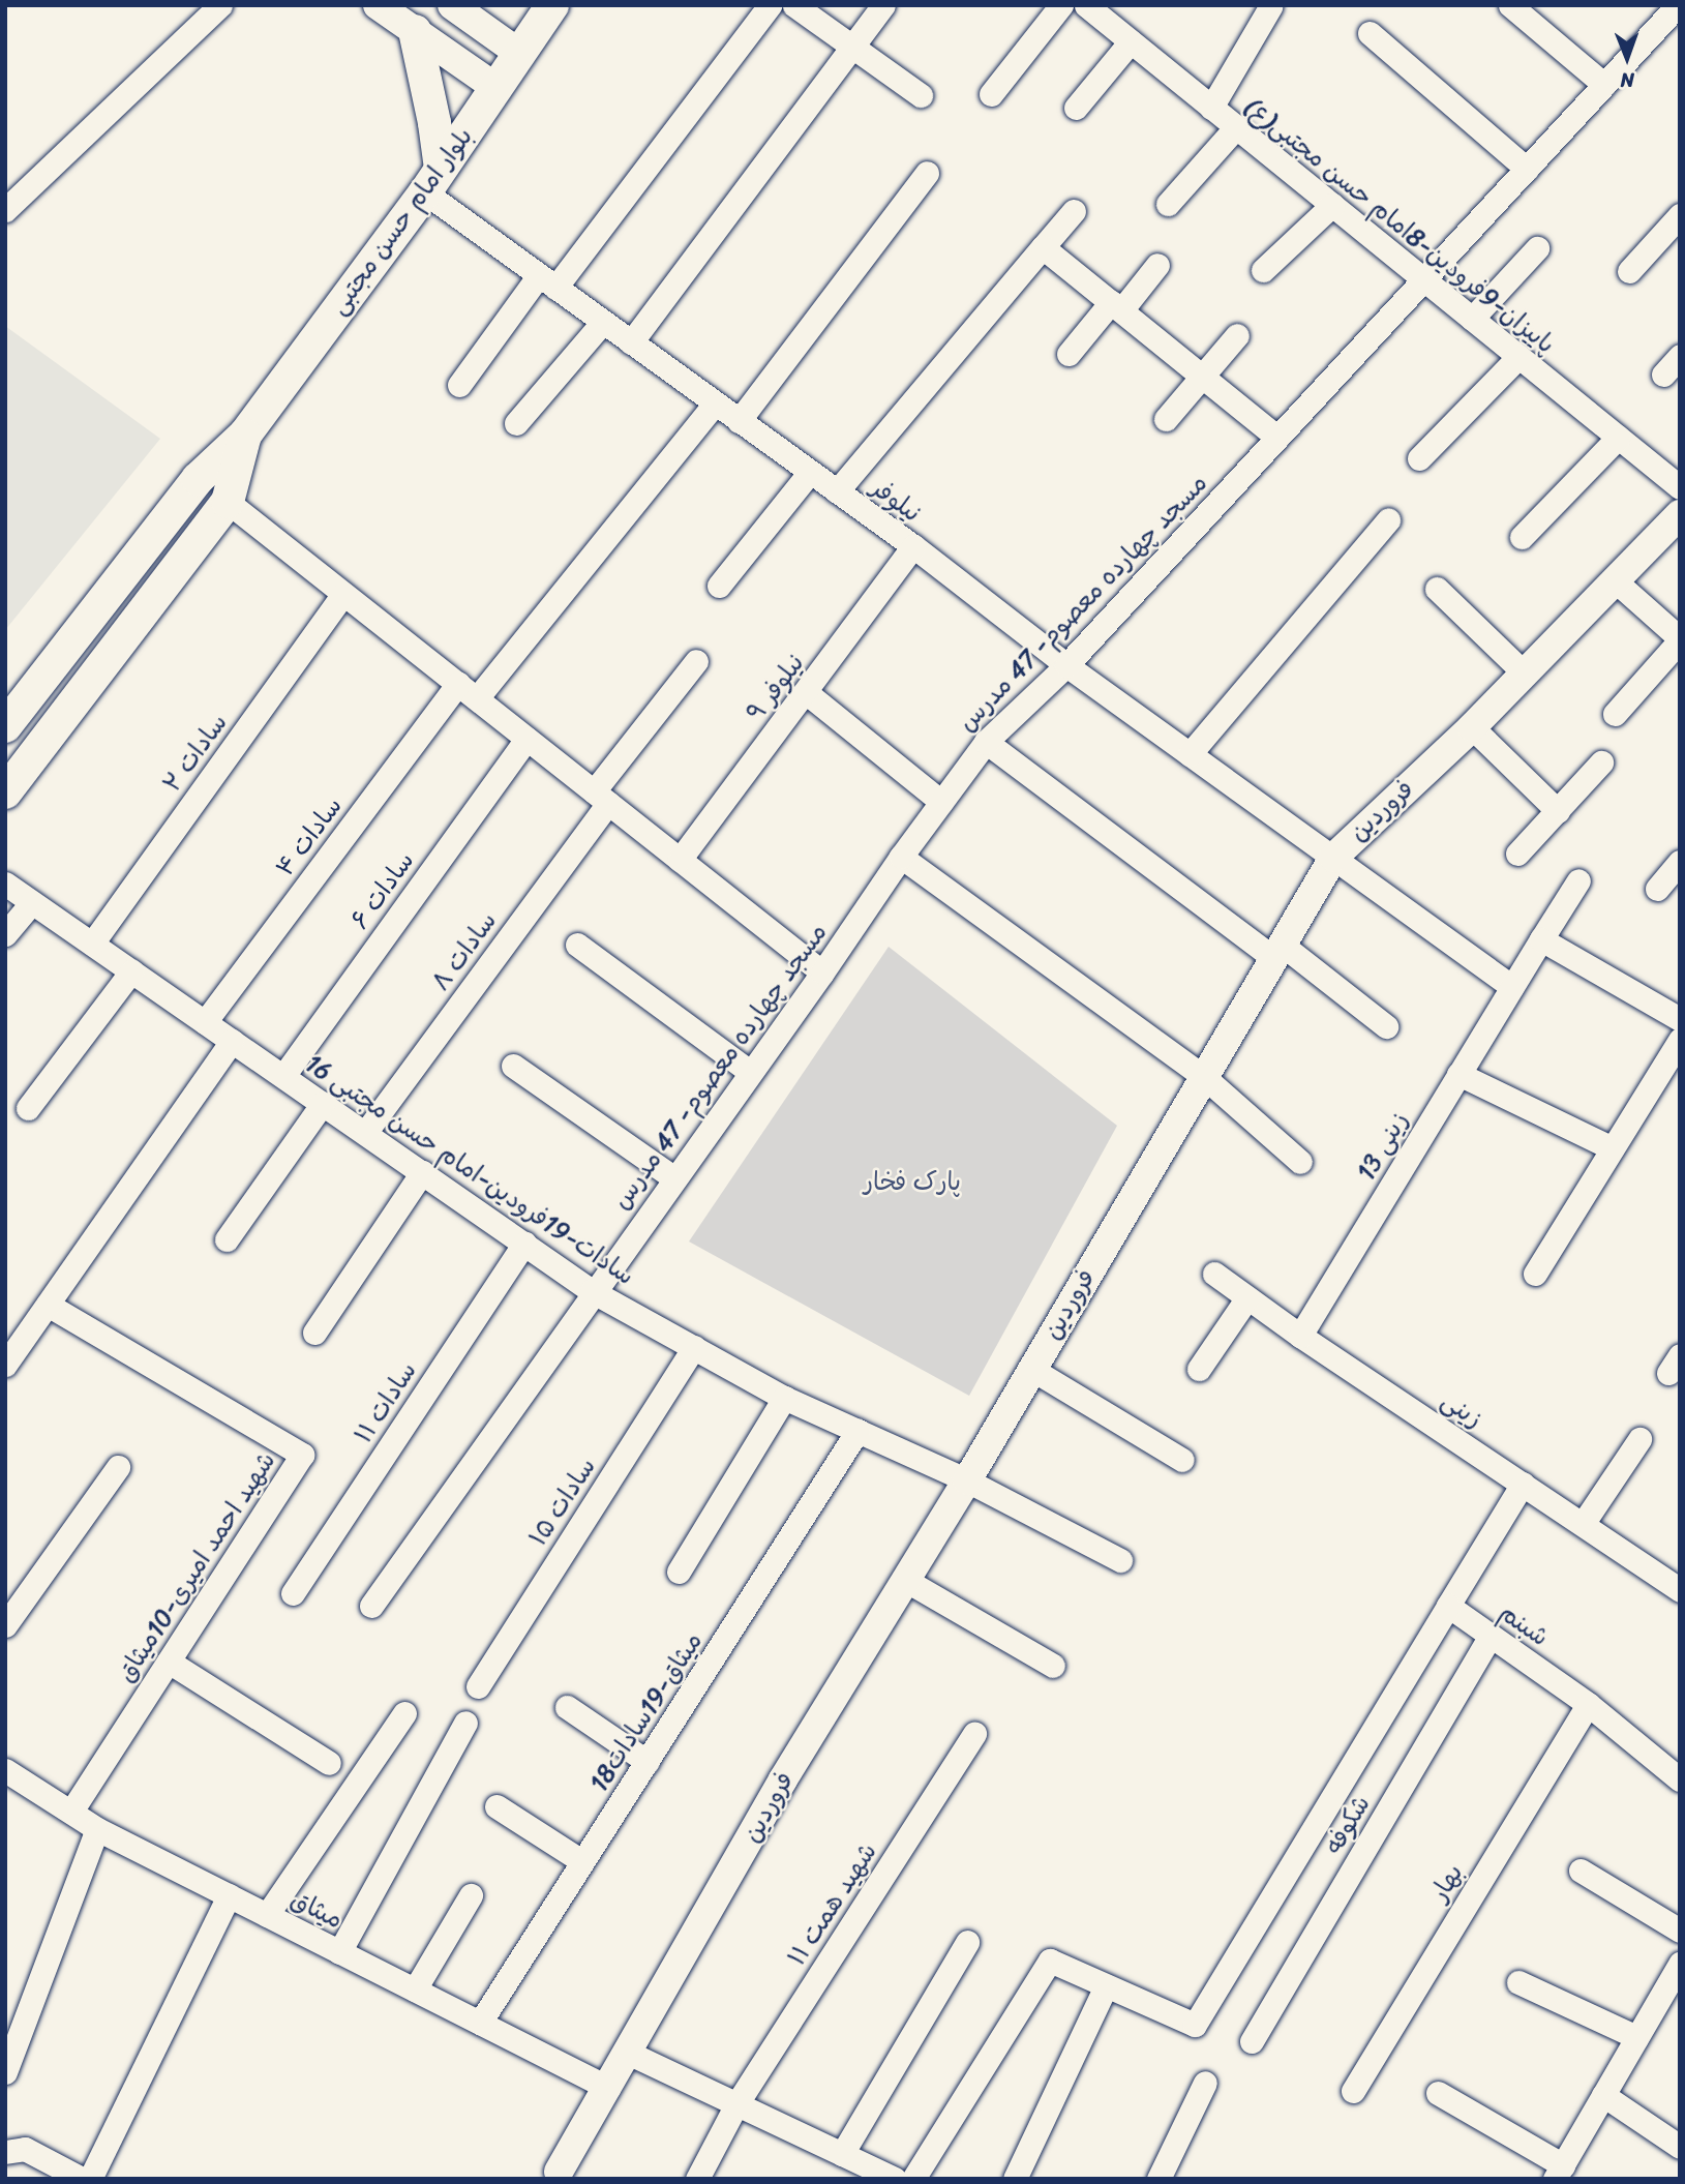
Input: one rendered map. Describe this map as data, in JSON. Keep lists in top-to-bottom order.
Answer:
{
  "streets": {
    "main road": ["بلوار امام حسن مجتبی"],
    "street": [
      "پاییزان-9فرودین-8امام حسن مجتبی(ع)",
      "نیلوفر",
      "مسجد چهارده معصوم- 47 مدرس",
      "نیلوفر ۹",
      "سادات ۲",
      "فروردین",
      "سادات ۴",
      "سادات ۶",
      "سادات ۸",
      "زینی 13",
      "سادات-19فرودین-امام حسن مجتبی 16",
      "سادات ۱۱",
      "زینی",
      "سادات ۱۵",
      "شهید احمد امیری-10میثاق",
      "شبنم",
      "18میثاق-19سادات",
      "شکوفه",
      "بهار",
      "شهید همت ۱۱",
      "میثاق"
    ]
  },
  "crossings": [
    ["بلوار امام حسن مجتبی", "نیلوفر"],
    ["پاییزان-9فرودین-8امام حسن مجتبی(ع)", "مسجد چهارده معصوم- 47 مدرس"],
    ["نیلوفر", "مسجد چهارده معصوم- 47 مدرس"],
    ["نیلوفر", "نیلوفر ۹"],
    ["نیلوفر", "فروردین"],
    ["نیلوفر", "سادات ۴"],
    ["نیلوفر", "زینی 13"],
    ["مسجد چهارده معصوم- 47 مدرس", "سادات-19فرودین-امام حسن مجتبی 16"],
    ["سادات ۲", "سادات-19فرودین-امام حسن مجتبی 16"],
    ["فروردین", "سادات-19فرودین-امام حسن مجتبی 16"],
    ["فروردین", "میثاق"],
    ["سادات ۴", "سادات-19فرودین-امام حسن مجتبی 16"],
    ["سادات ۶", "سادات-19فرودین-امام حسن مجتبی 16"],
    ["سادات ۸", "سادات-19فرودین-امام حسن مجتبی 16"],
    ["زینی 13", "زینی"],
    ["سادات-19فرودین-امام حسن مجتبی 16", "سادات ۱۱"],
    ["سادات-19فرودین-امام حسن مجتبی 16", "سادات ۱۵"],
    ["سادات-19فرودین-امام حسن مجتبی 16", "18میثاق-19سادات"],
    ["شهید احمد امیری-10میثاق", "میثاق"],
    ["شبنم", "شکوفه"],
    ["شبنم", "بهار"],
    ["18میثاق-19سادات", "میثاق"]
  ],
  "parks": ["پارک فخار"],
  "north": "bottom"
}
